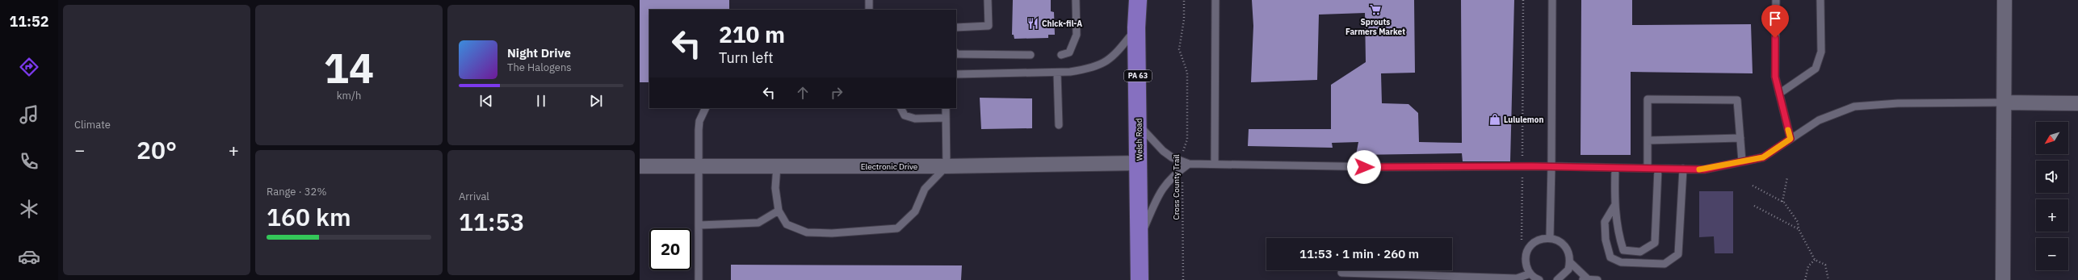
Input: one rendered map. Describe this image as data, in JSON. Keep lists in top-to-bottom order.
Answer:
{
  "streets": {
    "main road": ["PA 63", "Welsh Road"],
    "street": ["Electronic Drive"],
    "path": ["Cross County Trail"]
  },
  "crossings": [
    ["Welsh Road", "Electronic Drive"]
  ],
  "places": {
    "supermarket": ["Sprouts Farmers Market"],
    "restaurant": ["Chick-fil-A"],
    "shop": ["Lululemon"]
  },
  "north": "bottom left",
  "page": {
    "tabs": "11:52",
    "tile": [
      "Climate",
      ["14", "km/h"],
      ["Range · 32%", "160 km"],
      ["Arrival", "11:53"]
    ],
    "turn": ["210 m", "Turn left"],
    "song": ["Night Drive", "The Halogens"],
    "map_buttons": ["+", "−"],
    "heat": ["−", "20°", "+"],
    "limit": "20",
    "trip": "11:53 · 1 min · 260 m"
  }
}
